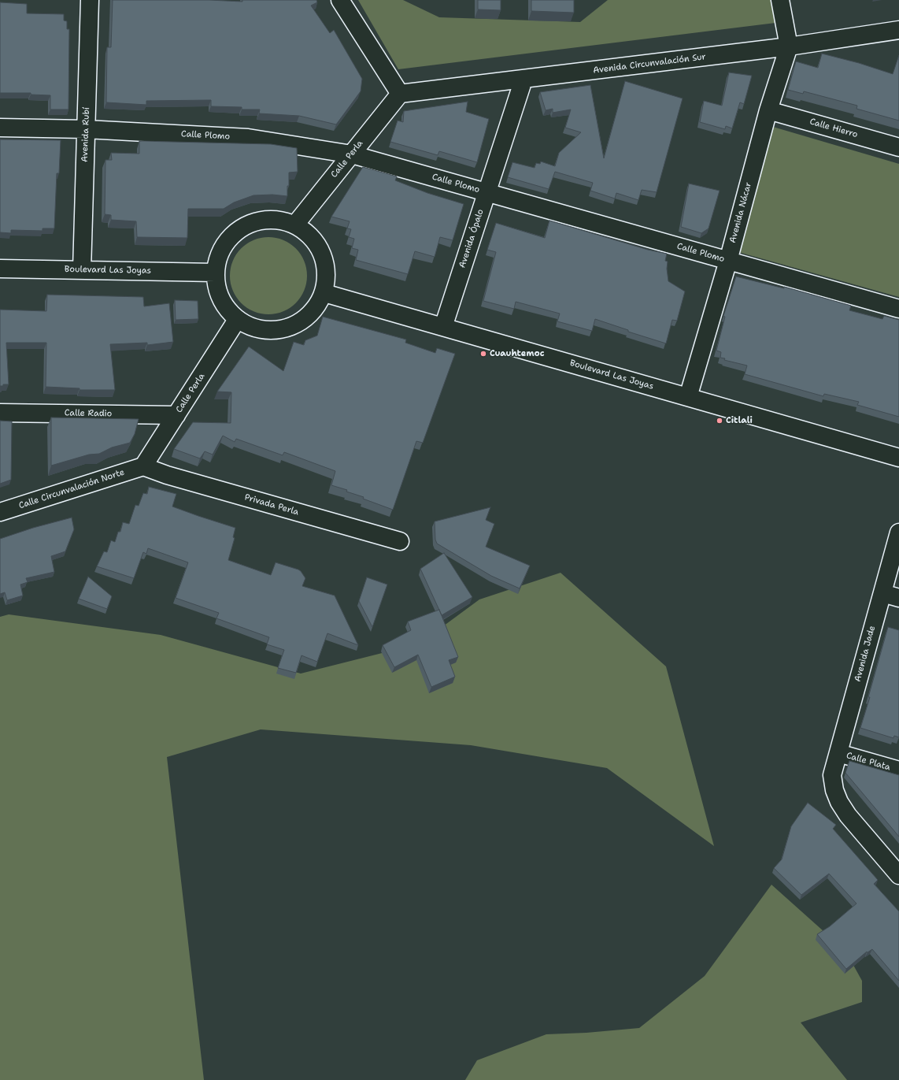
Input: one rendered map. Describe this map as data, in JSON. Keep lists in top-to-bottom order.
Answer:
{
  "streets": {
    "street": [
      "Avenida Circunvalación Sur",
      "Calle Hierro",
      "Avenida Rubí",
      "Calle Plomo",
      "Calle Perla",
      "Avenida Nácar",
      "Avenida Ópalo",
      "Boulevard Las Joyas",
      "Calle Radio",
      "Calle Circunvalación Norte",
      "Privada Perla",
      "Avenida Jade",
      "Calle Plata"
    ]
  },
  "crossings": [
    ["Avenida Circunvalación Sur", "Calle Perla"],
    ["Avenida Circunvalación Sur", "Avenida Nácar"],
    ["Avenida Circunvalación Sur", "Avenida Ópalo"],
    ["Calle Hierro", "Avenida Nácar"],
    ["Avenida Rubí", "Calle Plomo"],
    ["Avenida Rubí", "Boulevard Las Joyas"],
    ["Calle Plomo", "Calle Perla"],
    ["Calle Plomo", "Avenida Nácar"],
    ["Calle Plomo", "Avenida Ópalo"],
    ["Calle Perla", "Boulevard Las Joyas"],
    ["Calle Perla", "Calle Radio"],
    ["Calle Perla", "Calle Circunvalación Norte"],
    ["Calle Perla", "Privada Perla"],
    ["Avenida Nácar", "Boulevard Las Joyas"],
    ["Avenida Ópalo", "Boulevard Las Joyas"],
    ["Calle Circunvalación Norte", "Privada Perla"],
    ["Avenida Jade", "Calle Plata"]
  ],
  "places": ["Cuauhtemoc", "Citlali"]
}
